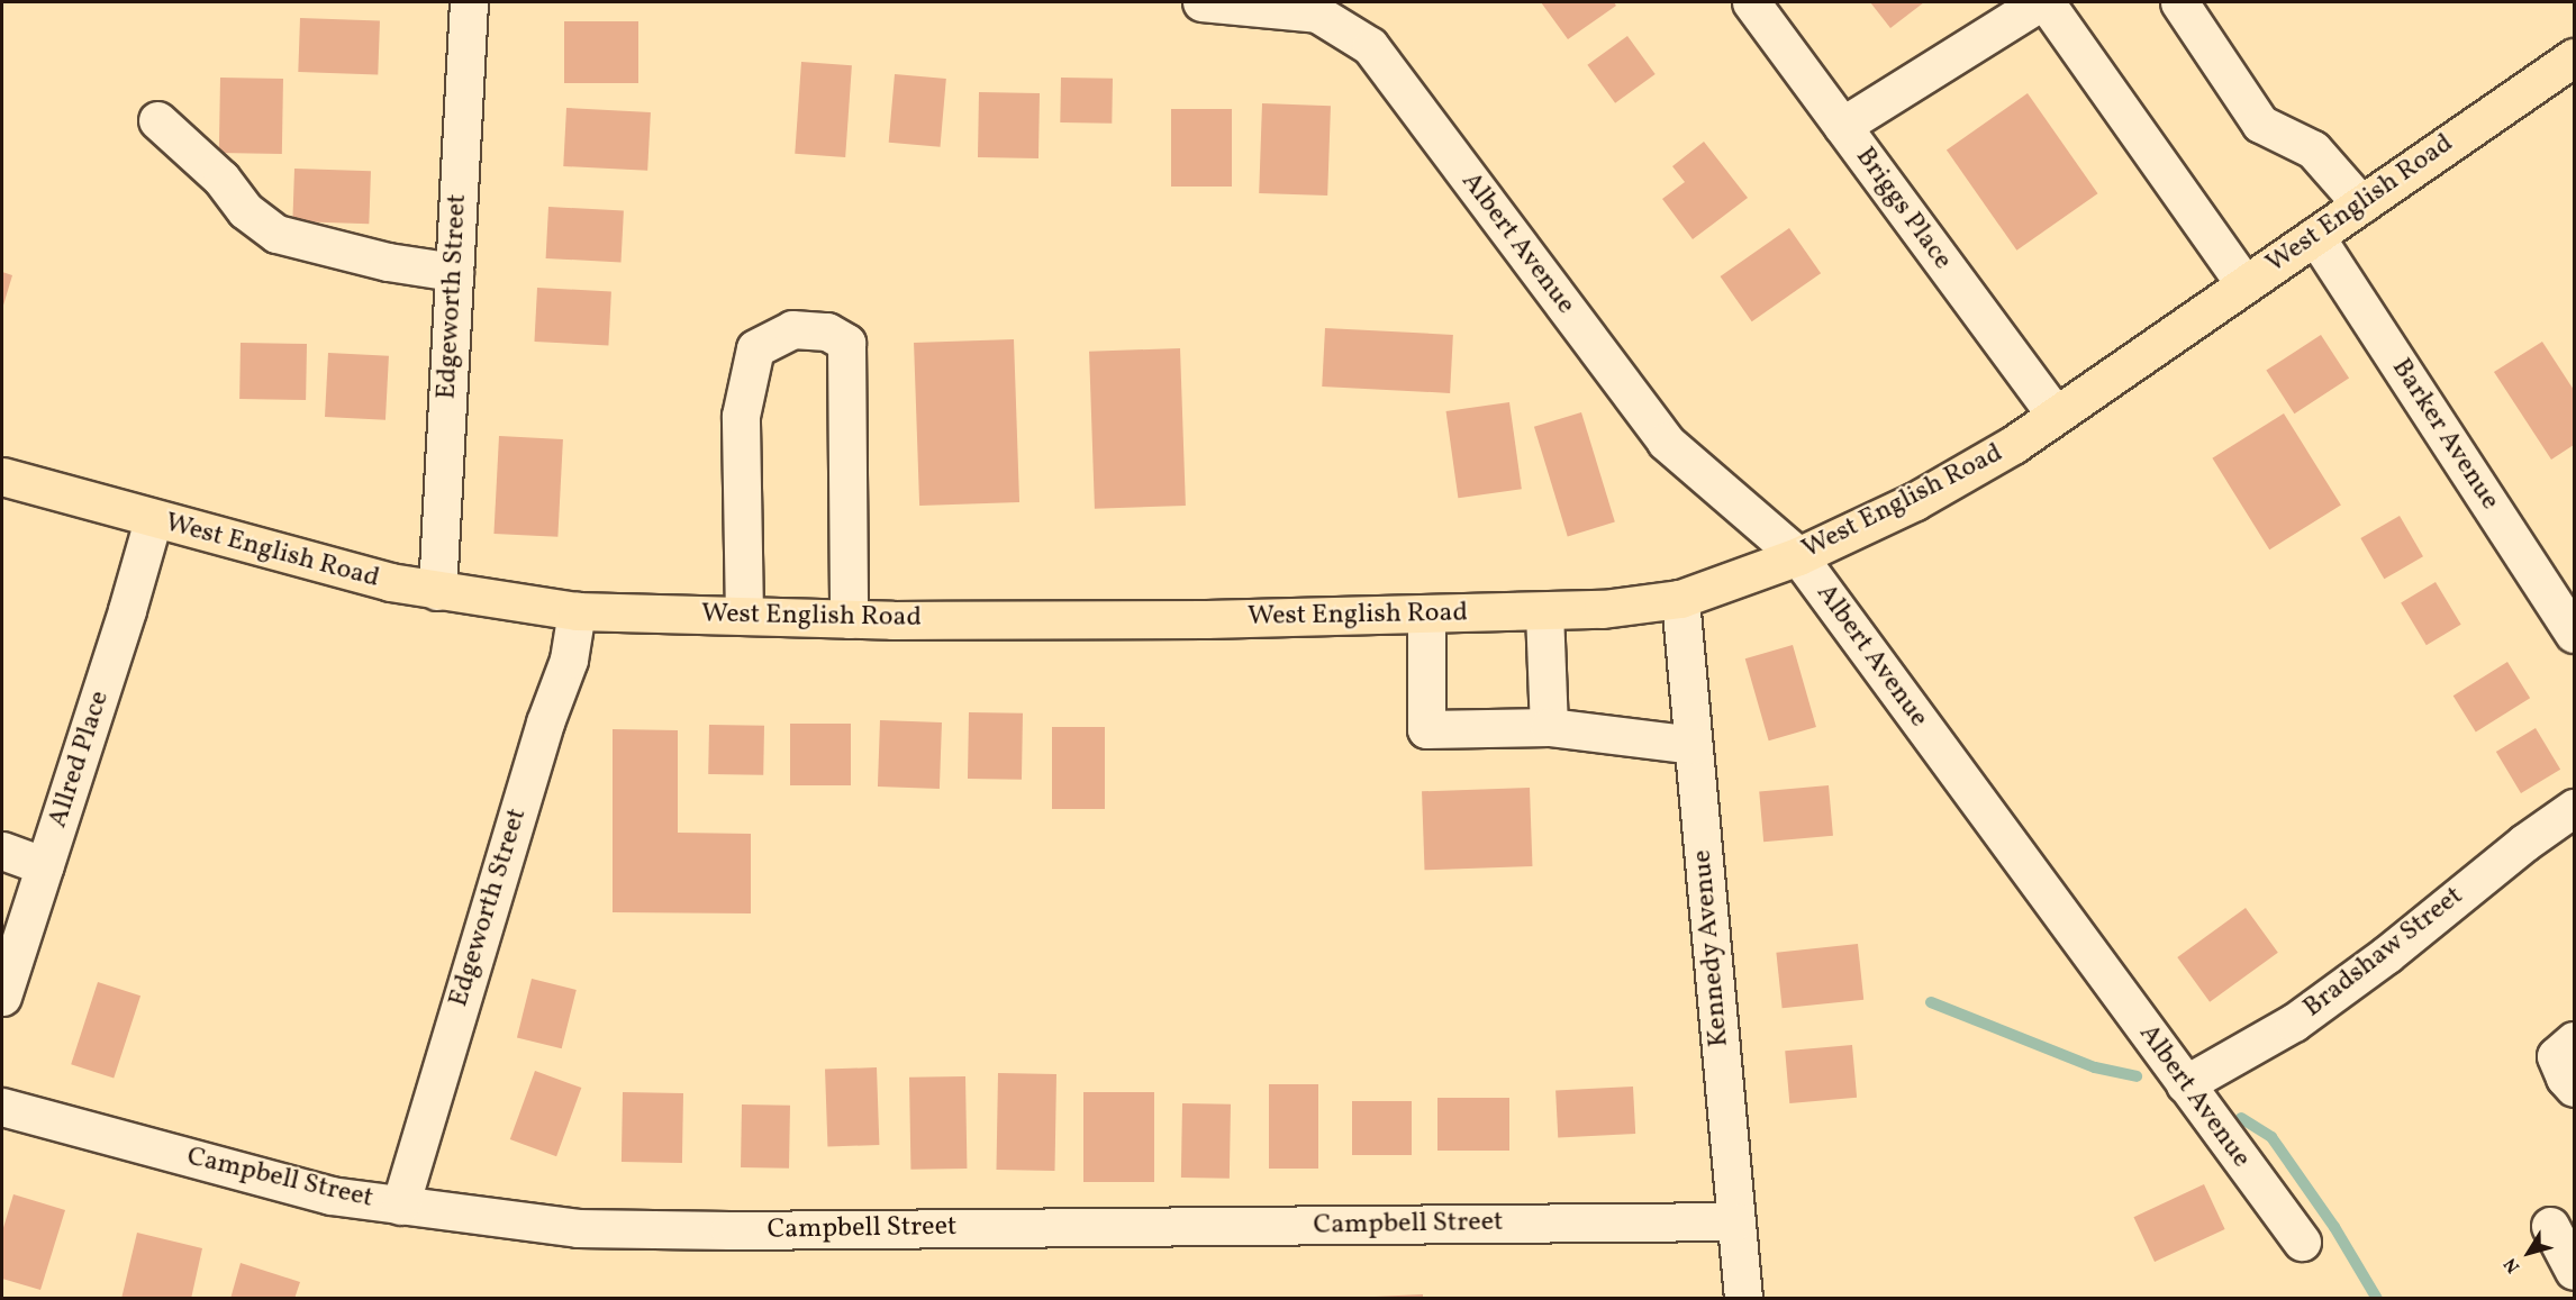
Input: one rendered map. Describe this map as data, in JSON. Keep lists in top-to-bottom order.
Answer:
{
  "streets": {
    "main road": ["West English Road"],
    "street": [
      "Briggs Place",
      "Albert Avenue",
      "Edgeworth Street",
      "Barker Avenue",
      "Allred Place",
      "Kennedy Avenue",
      "Bradshaw Street",
      "Campbell Street"
    ]
  },
  "crossings": [
    ["West English Road", "Briggs Place"],
    ["West English Road", "Albert Avenue"],
    ["West English Road", "Edgeworth Street"],
    ["West English Road", "Barker Avenue"],
    ["West English Road", "Allred Place"],
    ["West English Road", "Kennedy Avenue"],
    ["Albert Avenue", "Bradshaw Street"],
    ["Edgeworth Street", "Campbell Street"],
    ["Kennedy Avenue", "Campbell Street"]
  ],
  "north": "bottom left"
}
